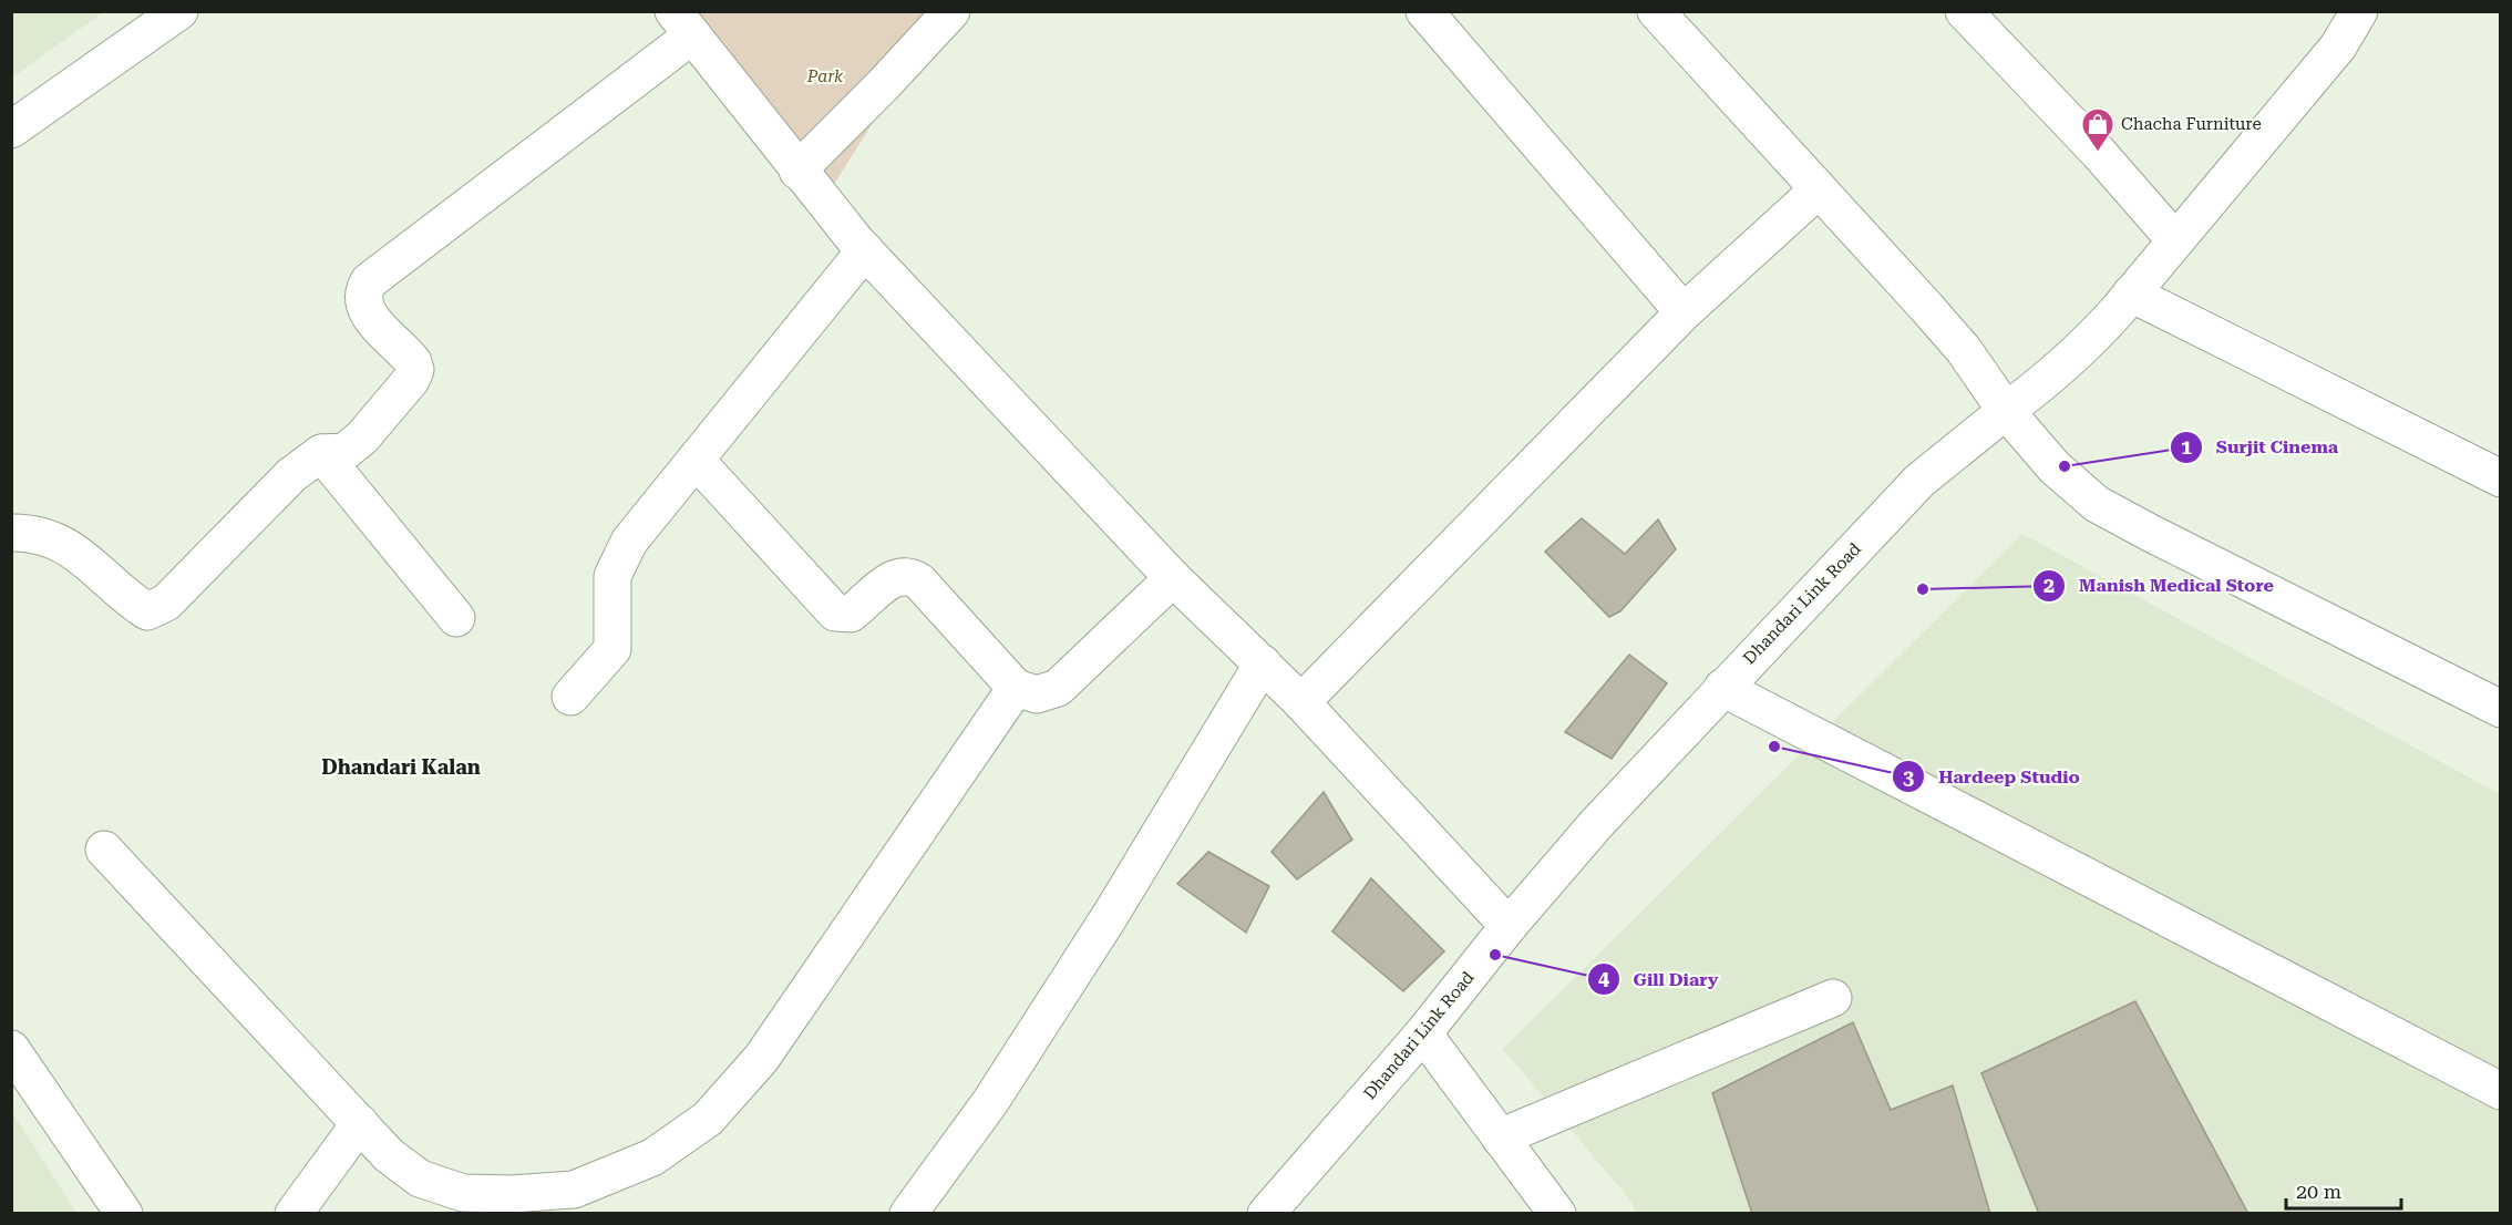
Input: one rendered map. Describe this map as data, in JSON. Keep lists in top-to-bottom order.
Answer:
{
  "streets": {
    "street": ["Dhandari Link Road"]
  },
  "districts": ["Dhandari Kalan"],
  "parks": ["Park"],
  "places": {
    "shop": ["Chacha Furniture"],
    "other": [
      "Surjit Cinema",
      "Manish Medical Store",
      "Hardeep Studio",
      "Gill Diary"
    ]
  },
  "scale_bar": "20 m"
}
